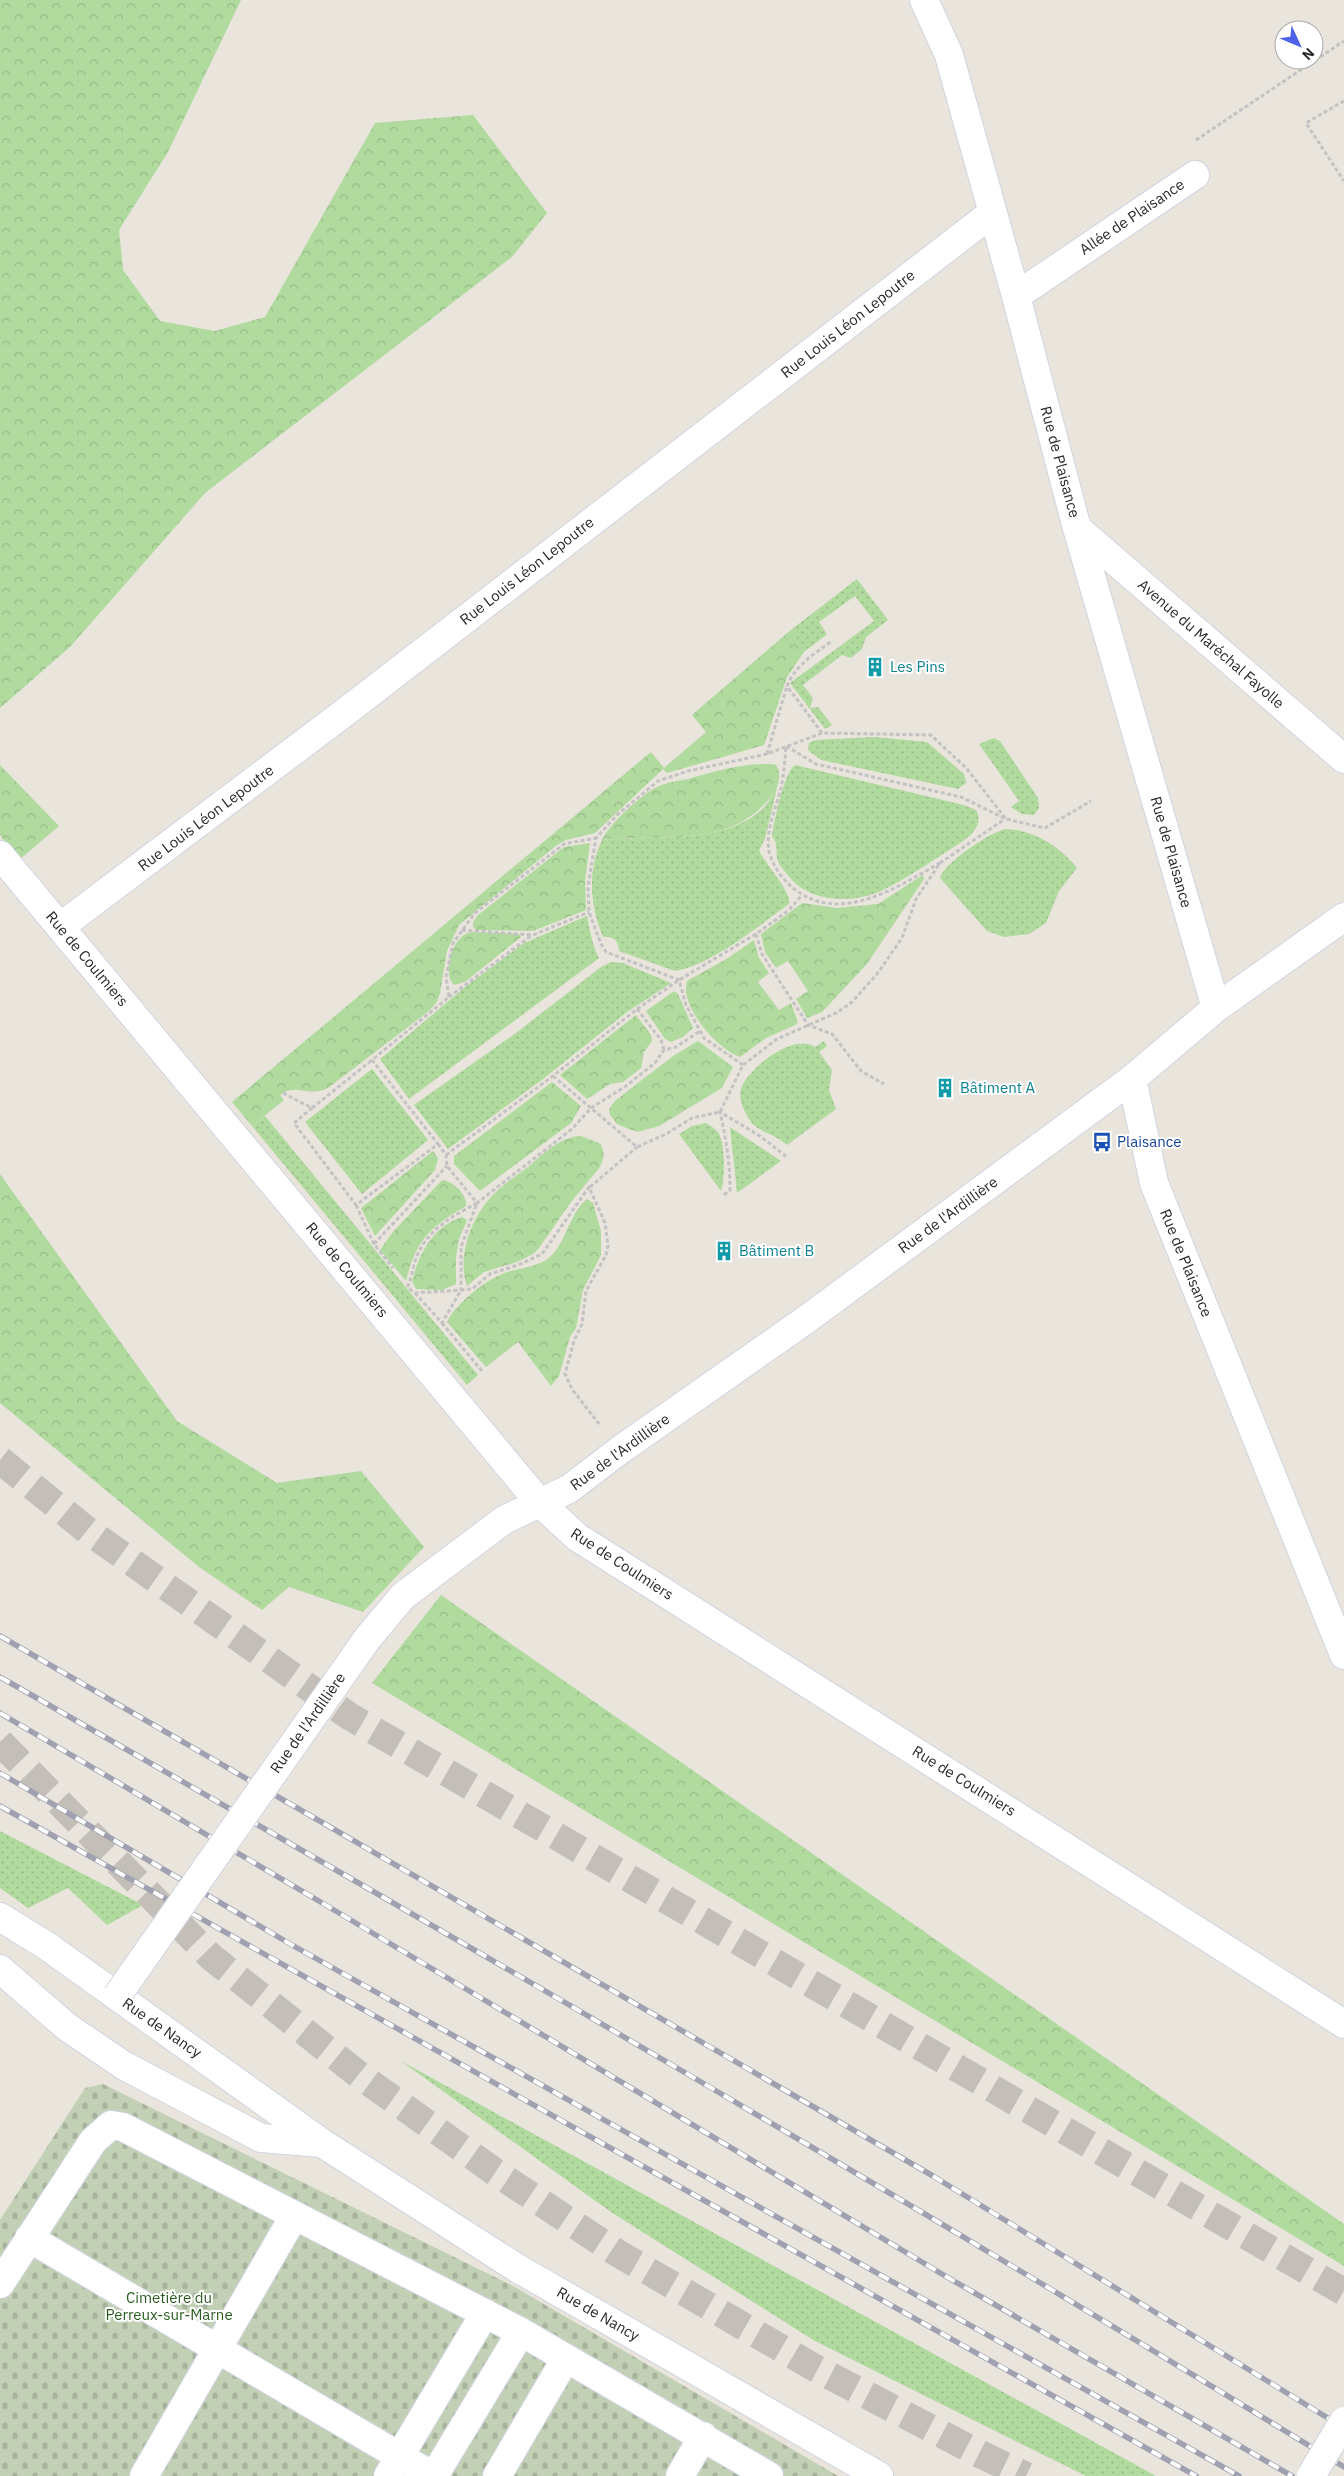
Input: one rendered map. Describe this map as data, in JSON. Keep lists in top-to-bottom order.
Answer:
{
  "streets": {
    "street": [
      "Allée de Plaisance",
      "Rue Louis Léon Lepoutre",
      "Rue de Plaisance",
      "Avenue du Maréchal Fayolle",
      "Rue de Coulmiers",
      "Rue de l'Ardillière",
      "Rue de Nancy"
    ]
  },
  "crossings": [
    ["Allée de Plaisance", "Rue de Plaisance"],
    ["Rue Louis Léon Lepoutre", "Rue de Plaisance"],
    ["Rue Louis Léon Lepoutre", "Rue de Coulmiers"],
    ["Rue de Plaisance", "Avenue du Maréchal Fayolle"],
    ["Rue de Plaisance", "Rue de l'Ardillière"],
    ["Rue de Coulmiers", "Rue de l'Ardillière"],
    ["Rue de l'Ardillière", "Rue de Nancy"]
  ],
  "parks": ["Cimetière du Perreux-sur-Marne"],
  "places": {
    "building": ["Les Pins", "Bâtiment A", "Bâtiment B"],
    "bus stop": ["Plaisance"]
  },
  "north": "bottom right"
}
